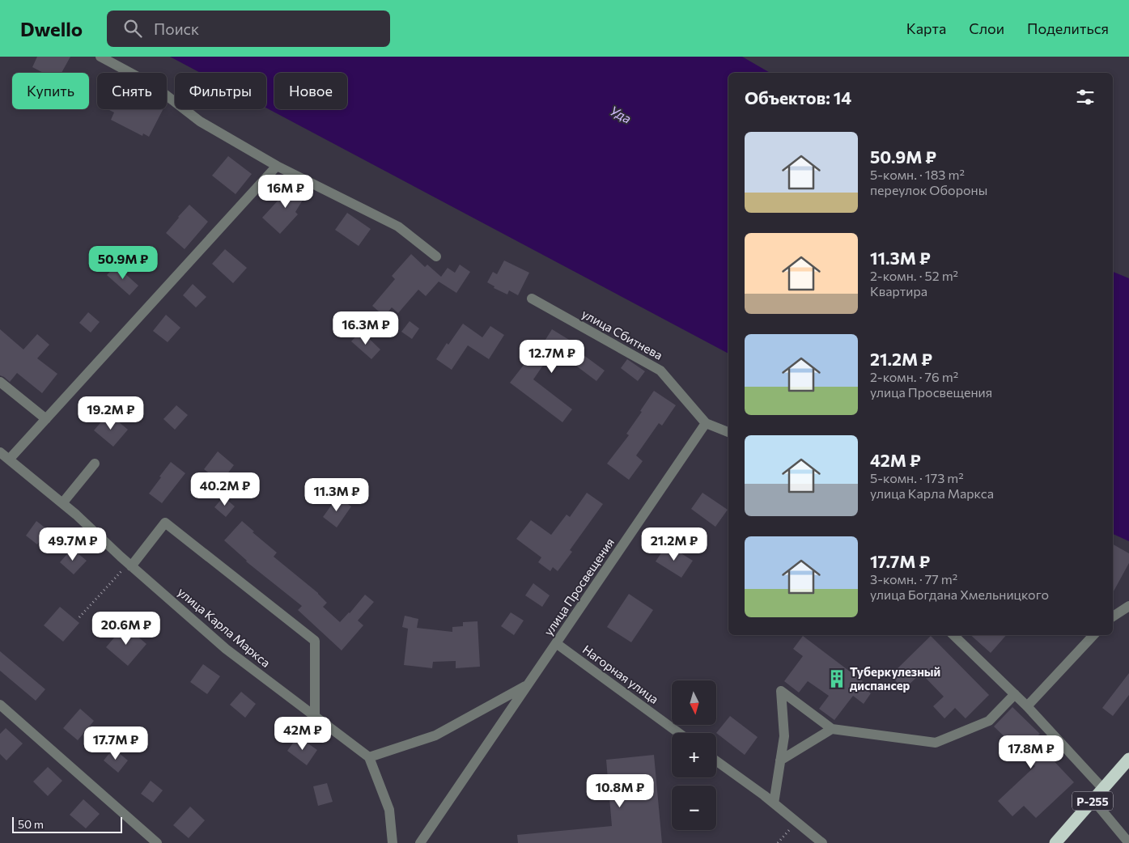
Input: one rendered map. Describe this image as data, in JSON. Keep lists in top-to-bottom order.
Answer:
{
  "streets": {
    "highway": ["Р-255"],
    "street": [
      "улица Сбитнева",
      "улица Просвещения",
      "улица Карла Маркса",
      "Нагорная улица"
    ]
  },
  "crossings": [
    ["улица Сбитнева", "улица Просвещения"],
    ["улица Просвещения", "улица Карла Маркса"],
    ["улица Просвещения", "Нагорная улица"]
  ],
  "water": ["Уда"],
  "places": {
    "building": ["Туберкулезный диспансер"]
  },
  "scale_bar": "50 m",
  "north": "bottom",
  "page": {
    "header": "Dwello",
    "search": "Поиск",
    "nav": ["Карта", "Слои", "Поделиться"],
    "chip": [
      "Купить",
      "Снять",
      "Фильтры",
      "Новое"
    ],
    "heading": "Объектов: 14",
    "list": [
      {
        "name": "50.9M ₽",
        "note": "5-комн. · 183 m² · переулок Обороны"
      },
      {
        "name": "11.3M ₽",
        "note": "2-комн. · 52 m² · Квартира"
      },
      {
        "name": "21.2M ₽",
        "note": "2-комн. · 76 m² · улица Просвещения"
      },
      {
        "name": "42M ₽",
        "note": "5-комн. · 173 m² · улица Карла Маркса"
      },
      {
        "name": "17.7M ₽",
        "note": "3-комн. · 77 m² · улица Богдана Хмельницкого"
      }
    ],
    "price": [
      "16M ₽",
      "50.9M ₽",
      "16.3M ₽",
      "12.7M ₽",
      "19.2M ₽",
      "40.2M ₽",
      "11.3M ₽",
      "49.7M ₽",
      "21.2M ₽",
      "20.6M ₽",
      "42M ₽",
      "17.7M ₽",
      "17.8M ₽",
      "10.8M ₽"
    ],
    "map_buttons": ["+", "−"],
    "scale": "50 m"
  }
}
